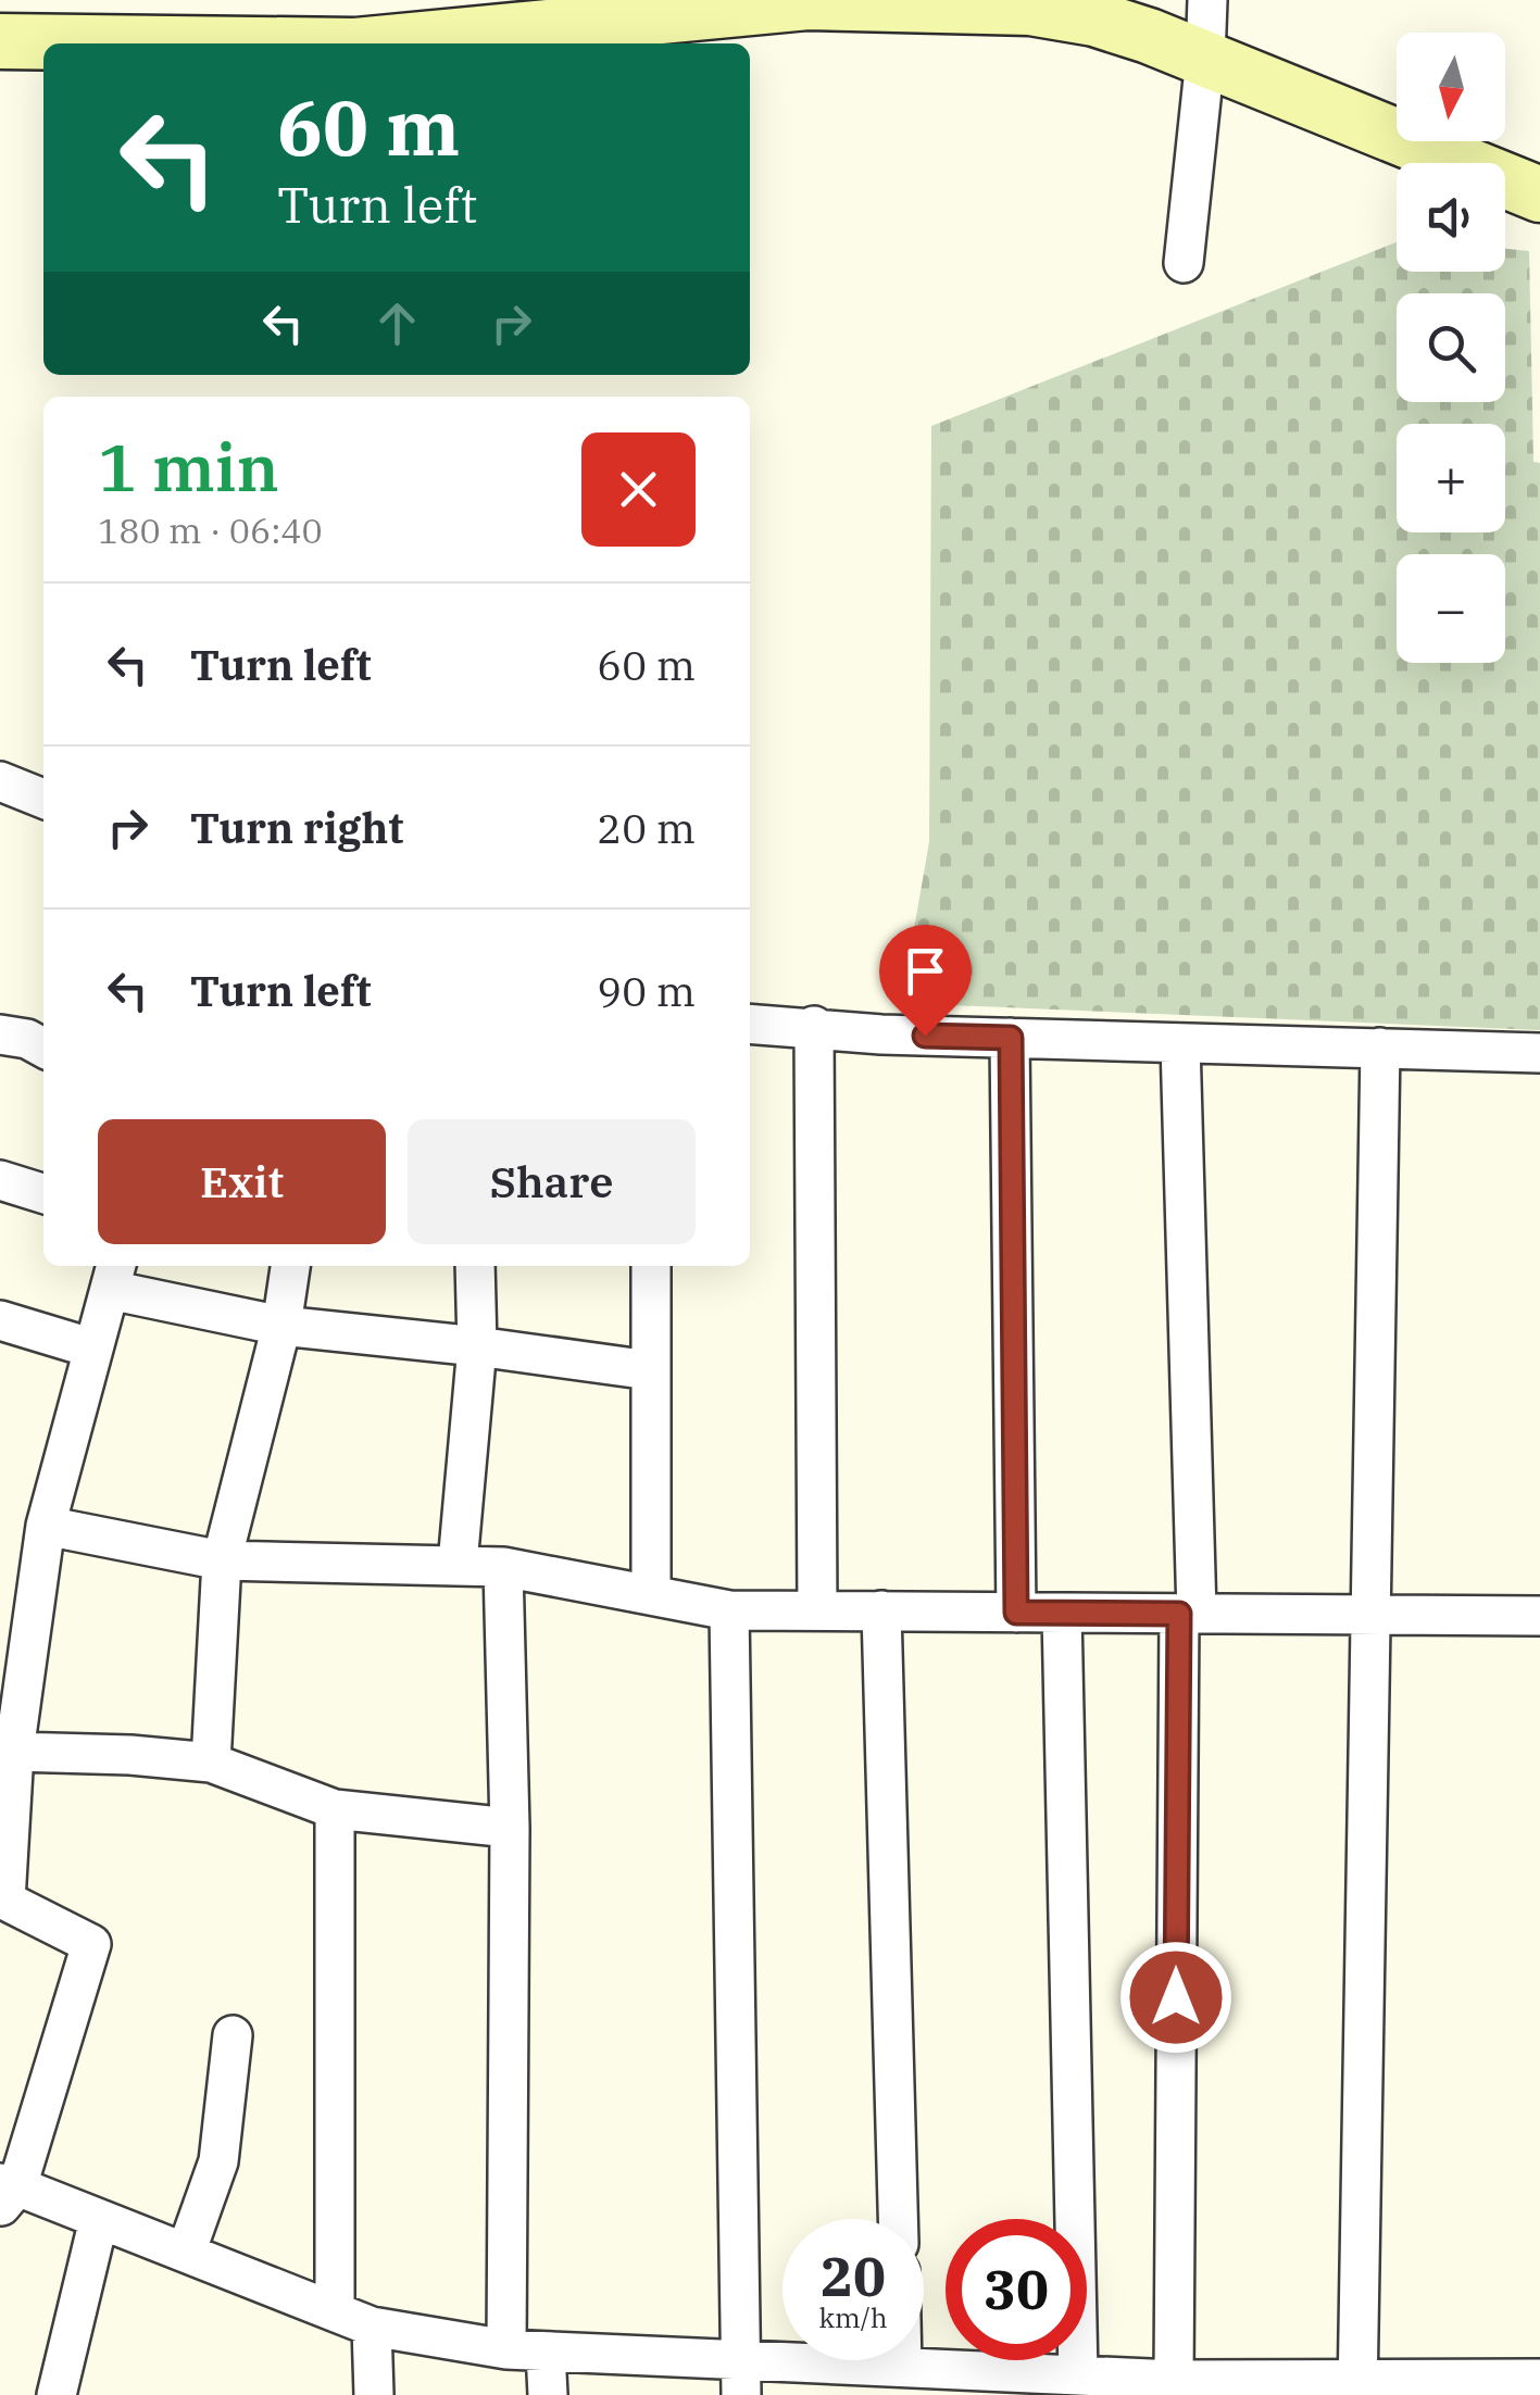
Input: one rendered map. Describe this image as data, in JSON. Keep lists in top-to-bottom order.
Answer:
{
  "north": "bottom",
  "page": {
    "map_buttons": ["+", "−"],
    "turn": ["60 m", "Turn left"],
    "heading": ["1 min", "180 m · 06:40"],
    "list": [
      {
        "name": "Turn left",
        "value": "60 m"
      },
      {
        "name": "Turn right",
        "value": "20 m"
      },
      {
        "name": "Turn left",
        "value": "90 m"
      }
    ],
    "buttons": ["Exit", "Share"],
    "speed": "20 km/h",
    "limit": "30"
  }
}
